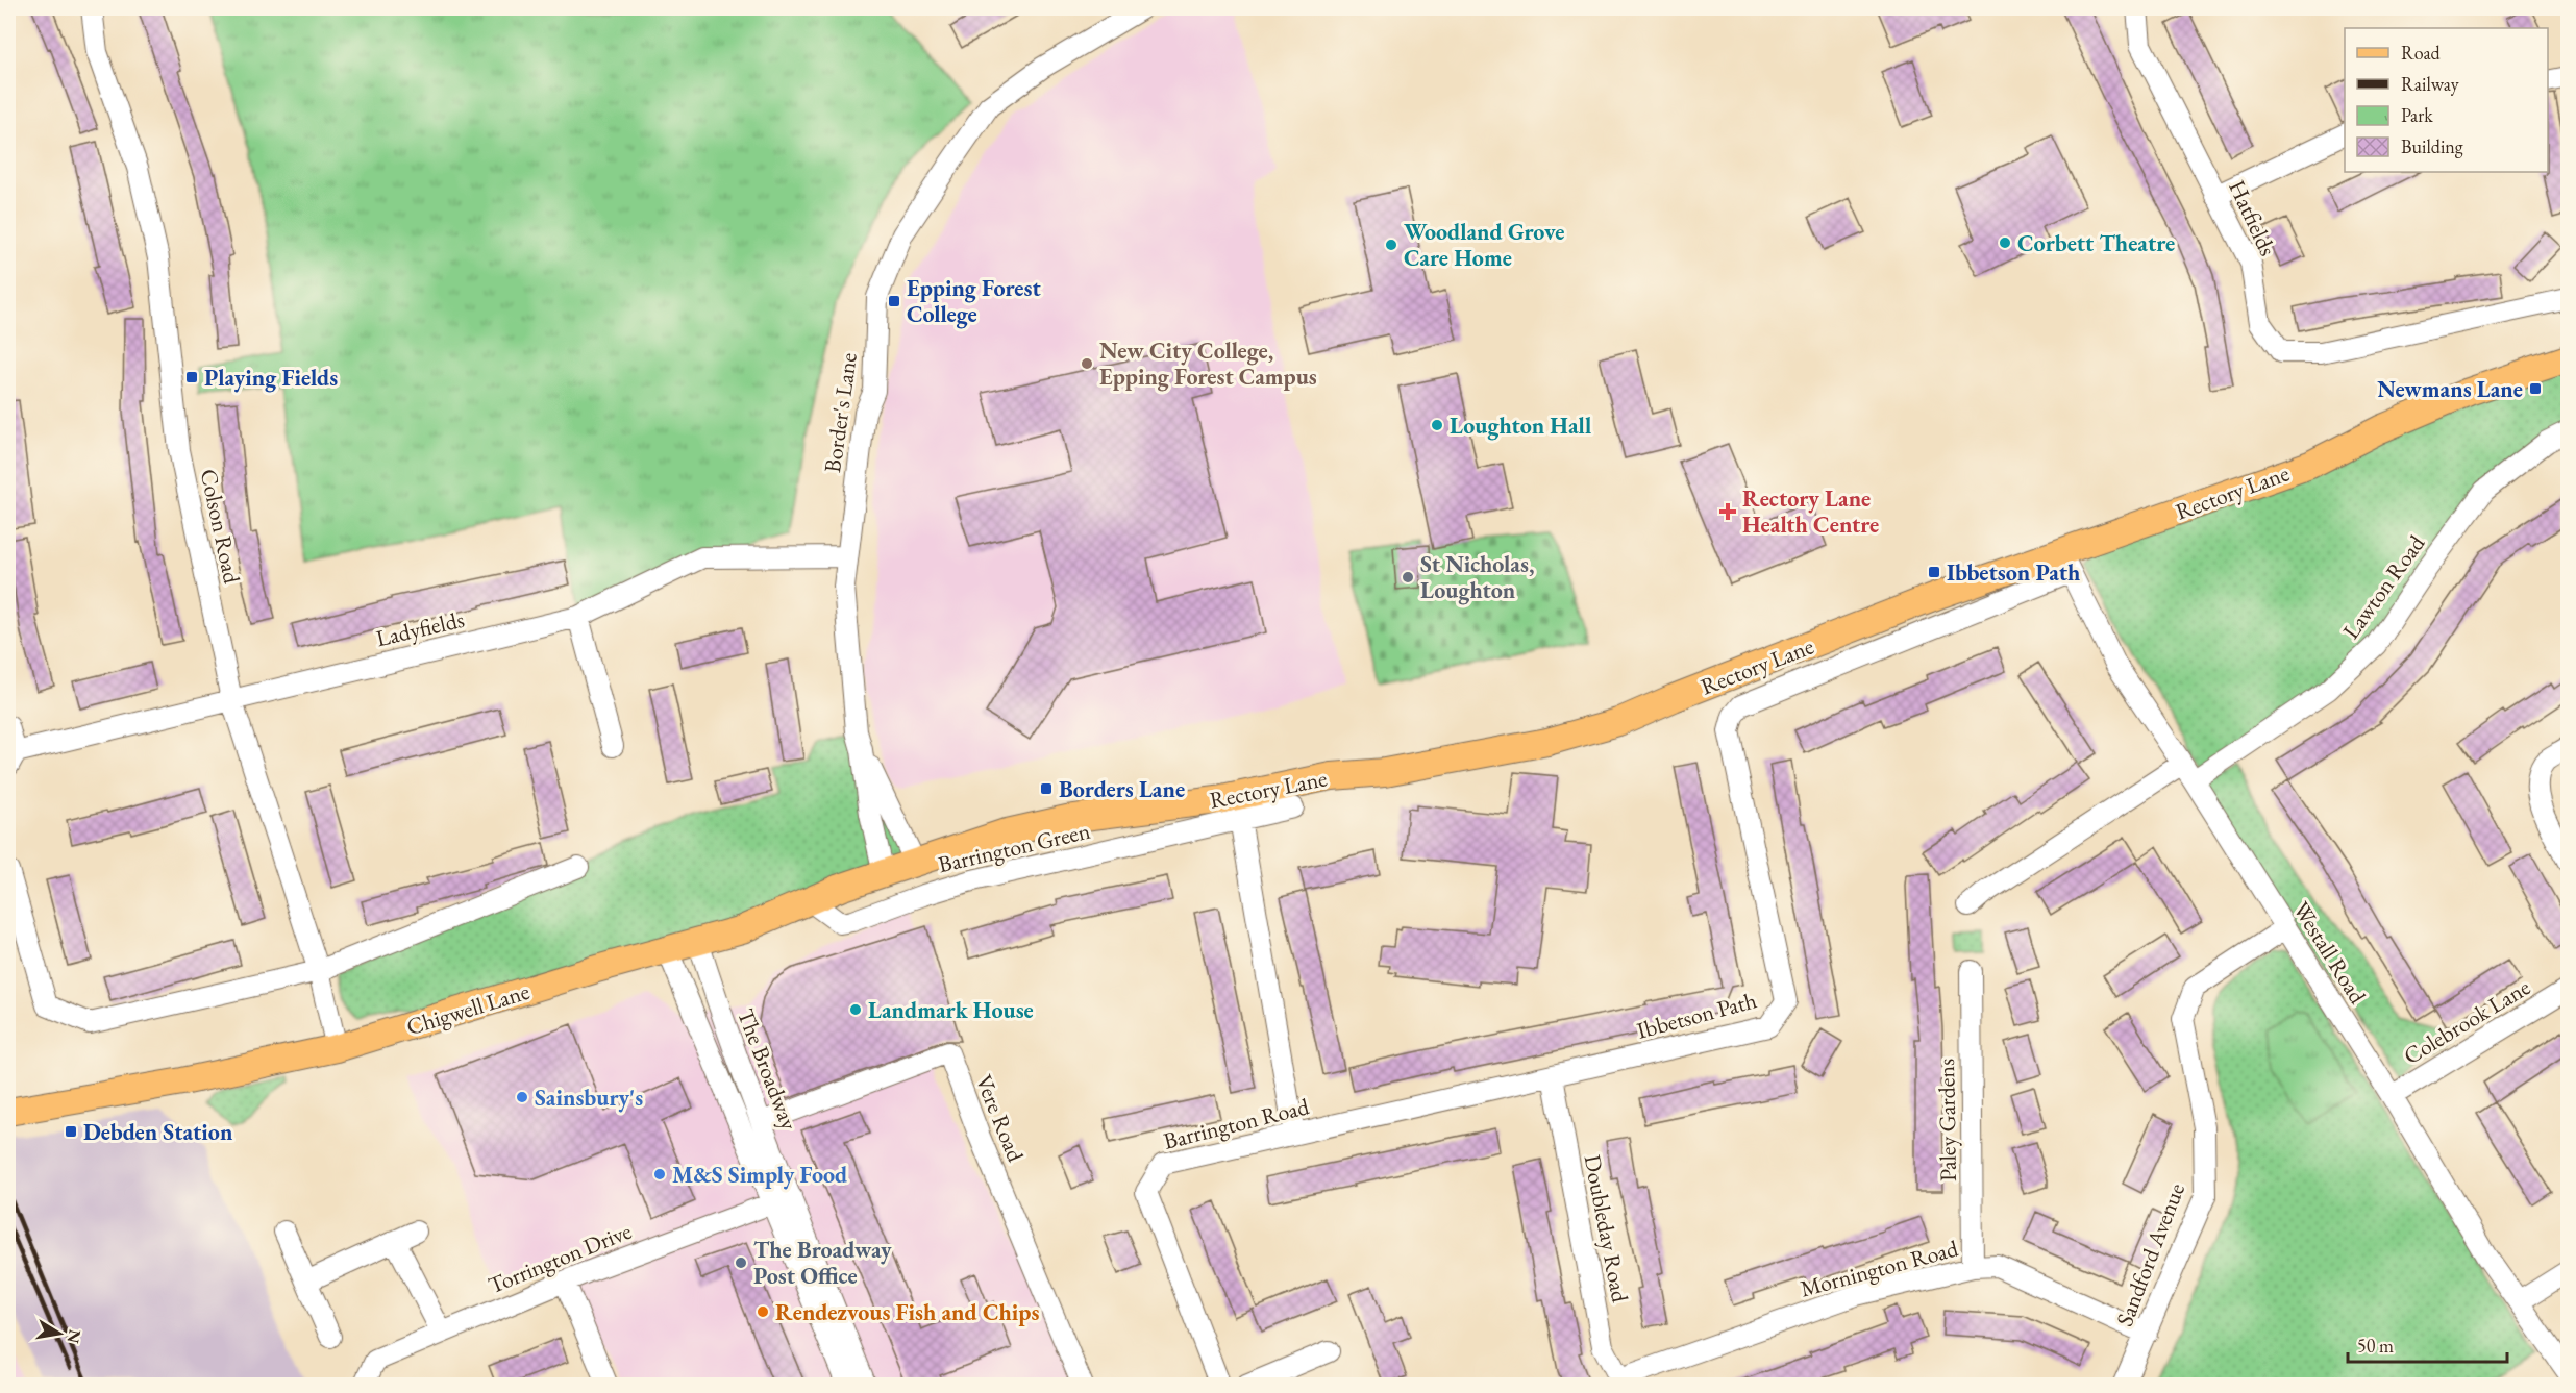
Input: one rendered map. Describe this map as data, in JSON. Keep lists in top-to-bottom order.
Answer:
{
  "streets": {
    "main road": ["Rectory Lane", "Chigwell Lane"],
    "street": [
      "Hatfields",
      "Border's Lane",
      "Colson Road",
      "Lawton Road",
      "Ladyfields",
      "Barrington Green",
      "Westall Road",
      "Ibbetson Path",
      "Colebrook Lane",
      "The Broadway",
      "Vere Road",
      "Paley Gardens",
      "Barrington Road",
      "Doubleday Road",
      "Sandford Avenue",
      "Torrington Drive",
      "Mornington Road"
    ]
  },
  "crossings": [
    ["Border's Lane", "Rectory Lane"],
    ["Border's Lane", "Ladyfields"],
    ["Border's Lane", "Chigwell Lane"],
    ["Rectory Lane", "Westall Road"],
    ["Rectory Lane", "Chigwell Lane"],
    ["Rectory Lane", "Ibbetson Path"],
    ["Colson Road", "Ladyfields"],
    ["Colson Road", "Chigwell Lane"],
    ["Lawton Road", "Westall Road"],
    ["Barrington Green", "Chigwell Lane"],
    ["Westall Road", "Ibbetson Path"],
    ["Westall Road", "Colebrook Lane"],
    ["Westall Road", "Sandford Avenue"],
    ["Chigwell Lane", "The Broadway"],
    ["Ibbetson Path", "Barrington Road"],
    ["Ibbetson Path", "Doubleday Road"],
    ["The Broadway", "Vere Road"],
    ["The Broadway", "Torrington Drive"],
    ["Paley Gardens", "Mornington Road"],
    ["Barrington Road", "Doubleday Road"],
    ["Doubleday Road", "Mornington Road"],
    ["Sandford Avenue", "Mornington Road"]
  ],
  "places": {
    "other": [
      "Corbett Theatre",
      "Woodland Grove Care Home",
      "New City College, Epping Forest Campus",
      "Loughton Hall",
      "St Nicholas, Loughton",
      "Landmark House",
      "Sainsbury's",
      "M&S Simply Food",
      "The Broadway Post Office",
      "Rendezvous Fish and Chips"
    ],
    "transit": [
      "Epping Forest College",
      "Playing Fields",
      "Newmans Lane",
      "Ibbetson Path",
      "Borders Lane",
      "Debden Station"
    ],
    "health": ["Rectory Lane Health Centre"]
  },
  "legend": [
    "Road",
    "Railway",
    "Park",
    "Building"
  ],
  "scale_bar": "50 m",
  "north": "right"
}
